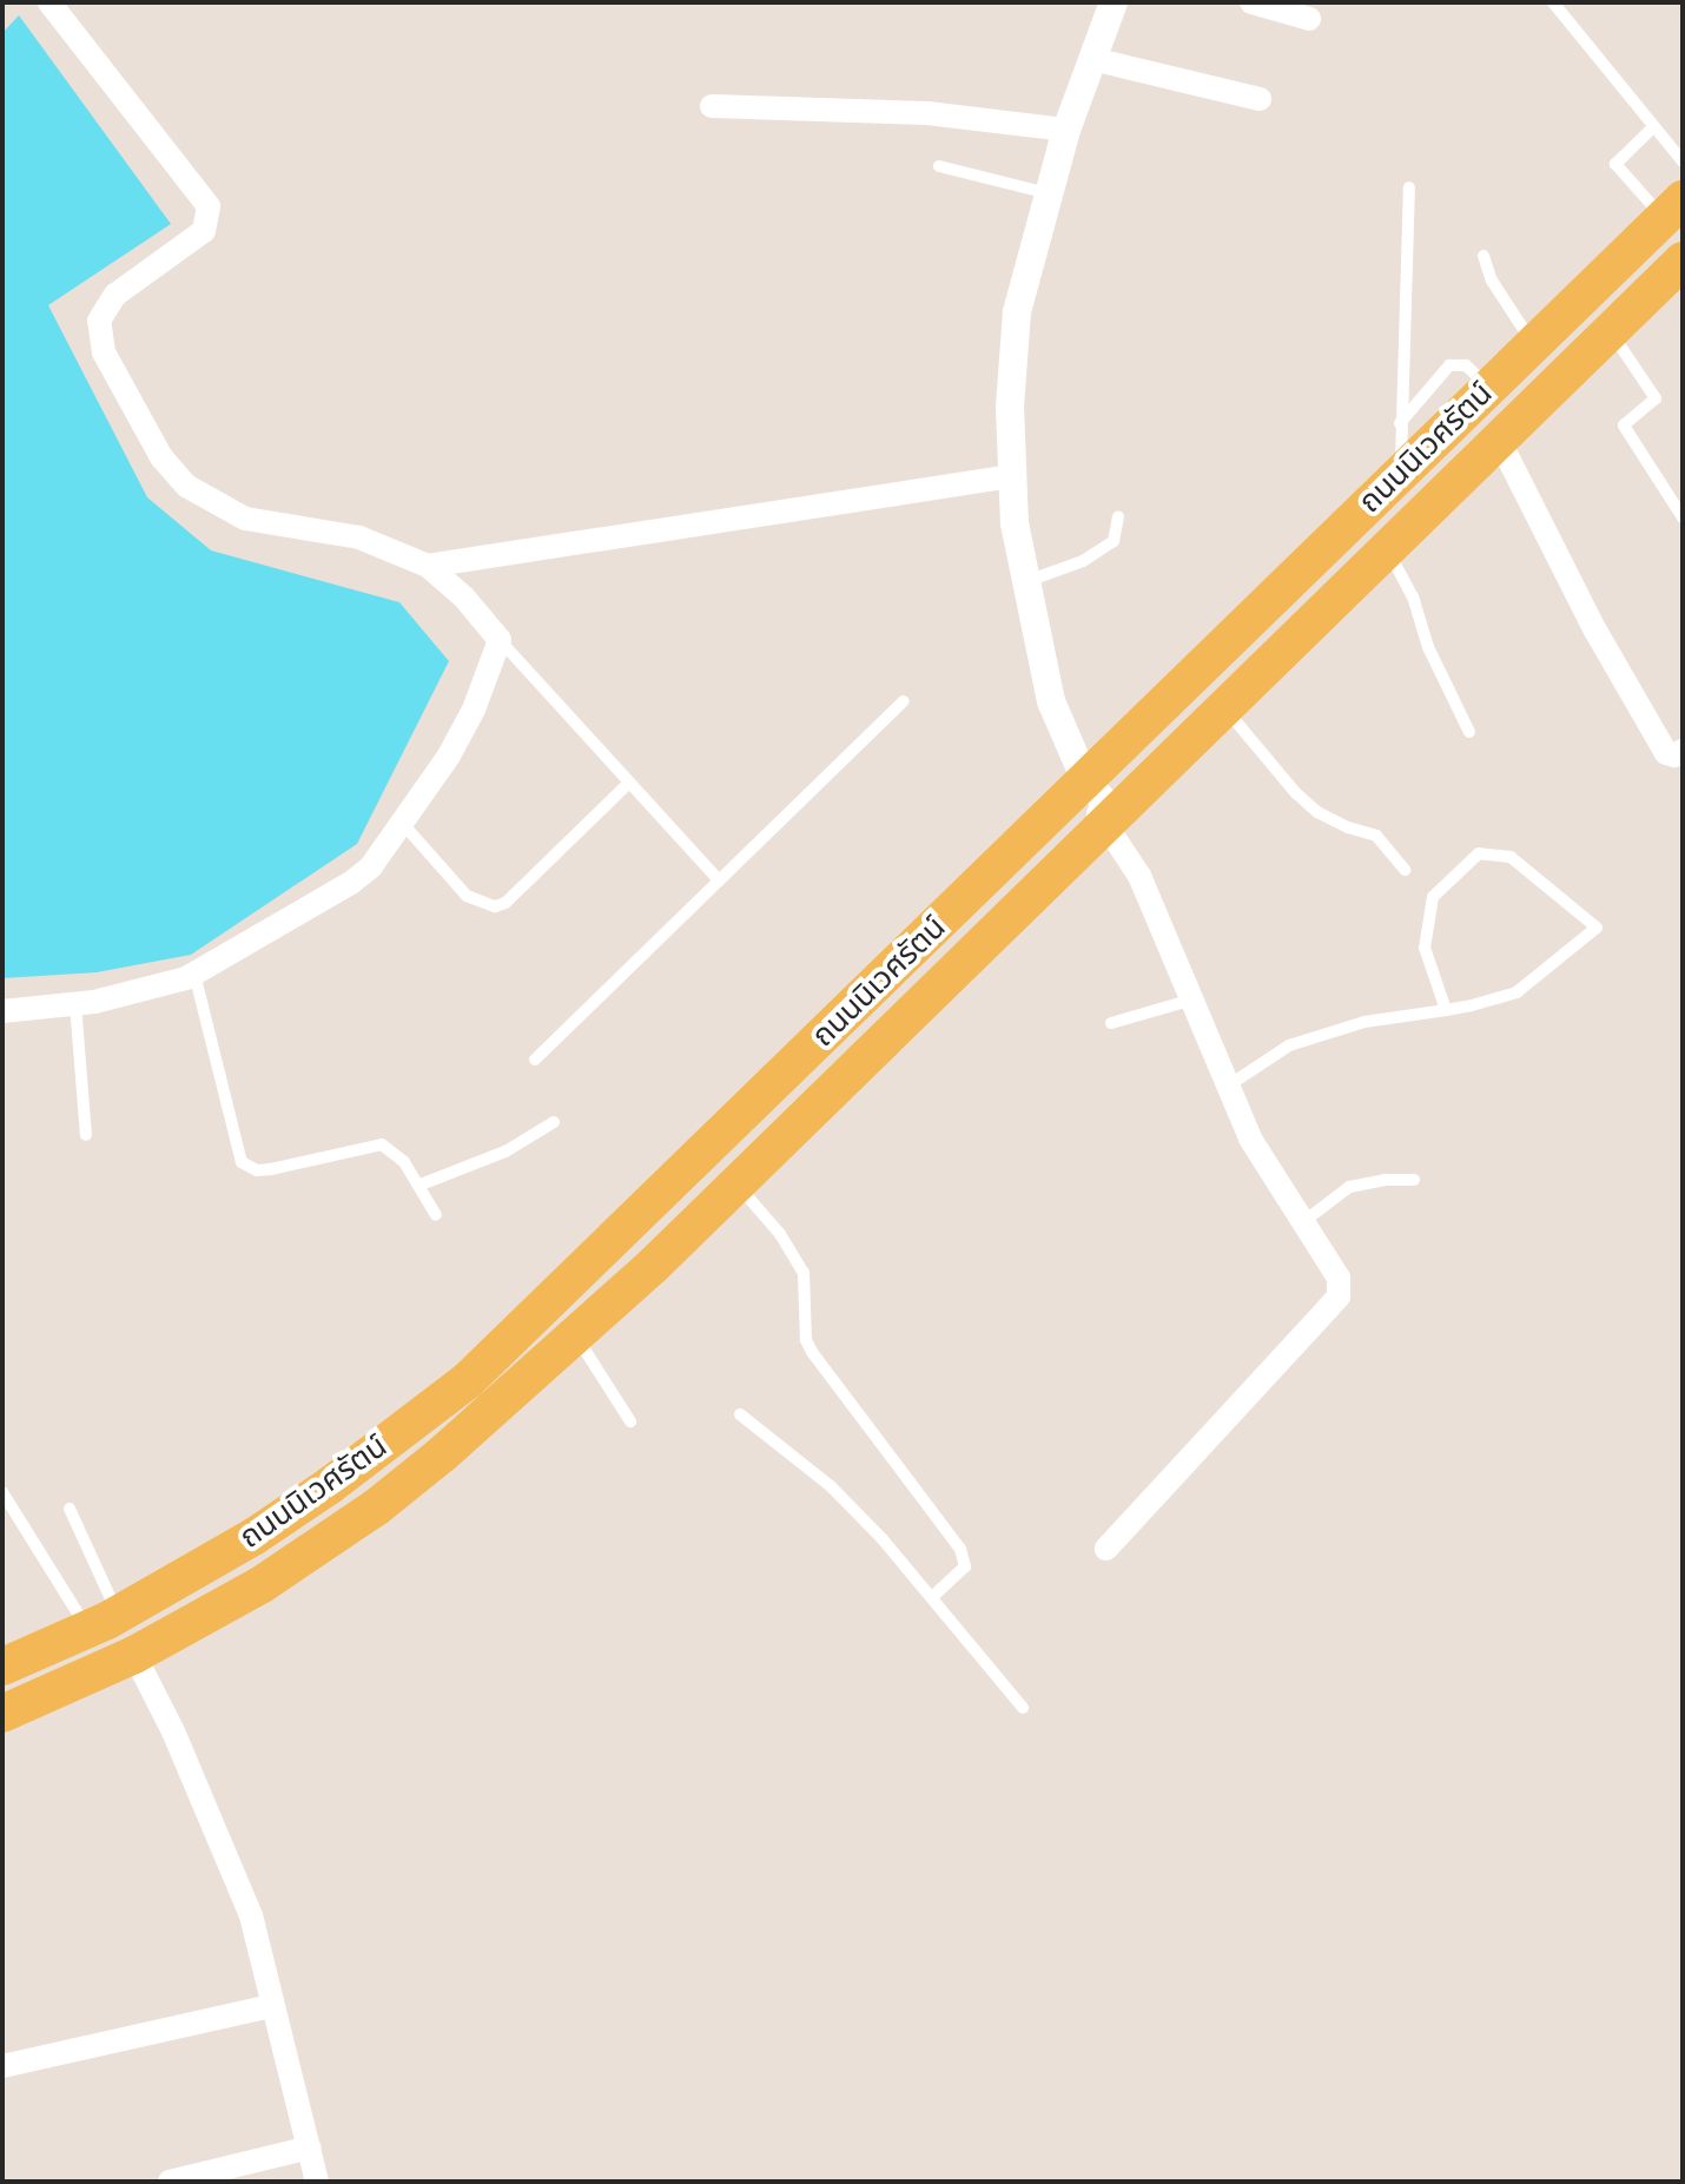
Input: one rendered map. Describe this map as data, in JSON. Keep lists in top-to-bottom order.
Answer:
{
  "streets": {
    "main road": ["ถนนนิเวศรัตน์"]
  }
}
